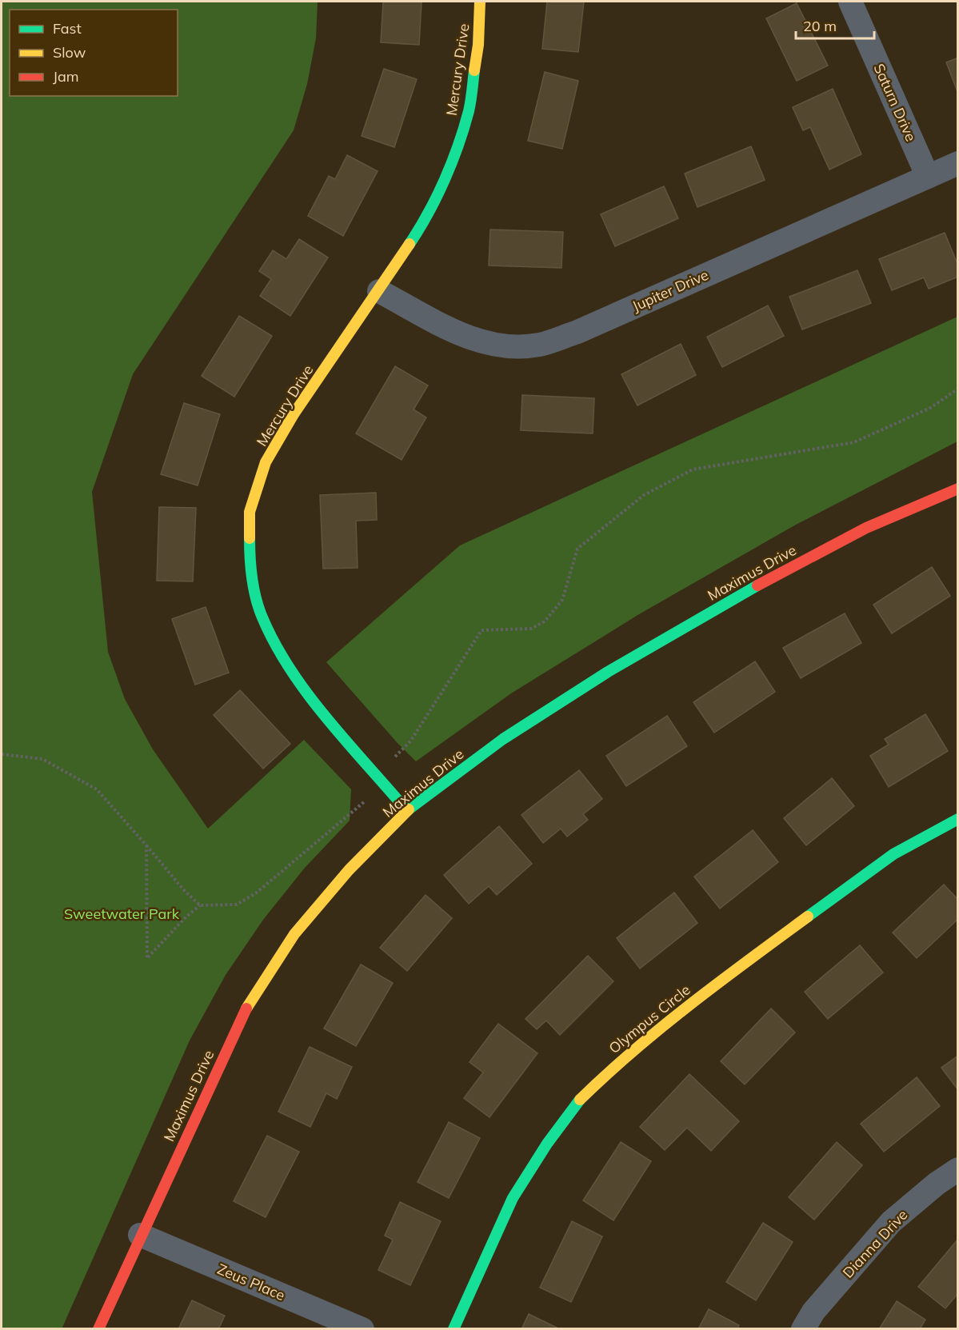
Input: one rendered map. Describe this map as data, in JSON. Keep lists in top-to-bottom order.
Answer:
{
  "streets": {
    "street": [
      "Mercury Drive",
      "Saturn Drive",
      "Jupiter Drive",
      "Maximus Drive",
      "Olympus Circle",
      "Dianna Drive",
      "Zeus Place"
    ]
  },
  "crossings": [
    ["Mercury Drive", "Jupiter Drive"],
    ["Mercury Drive", "Maximus Drive"],
    ["Saturn Drive", "Jupiter Drive"],
    ["Maximus Drive", "Zeus Place"]
  ],
  "parks": ["Sweetwater Park"],
  "legend": ["Fast", "Slow", "Jam"],
  "scale_bar": "20 m"
}
